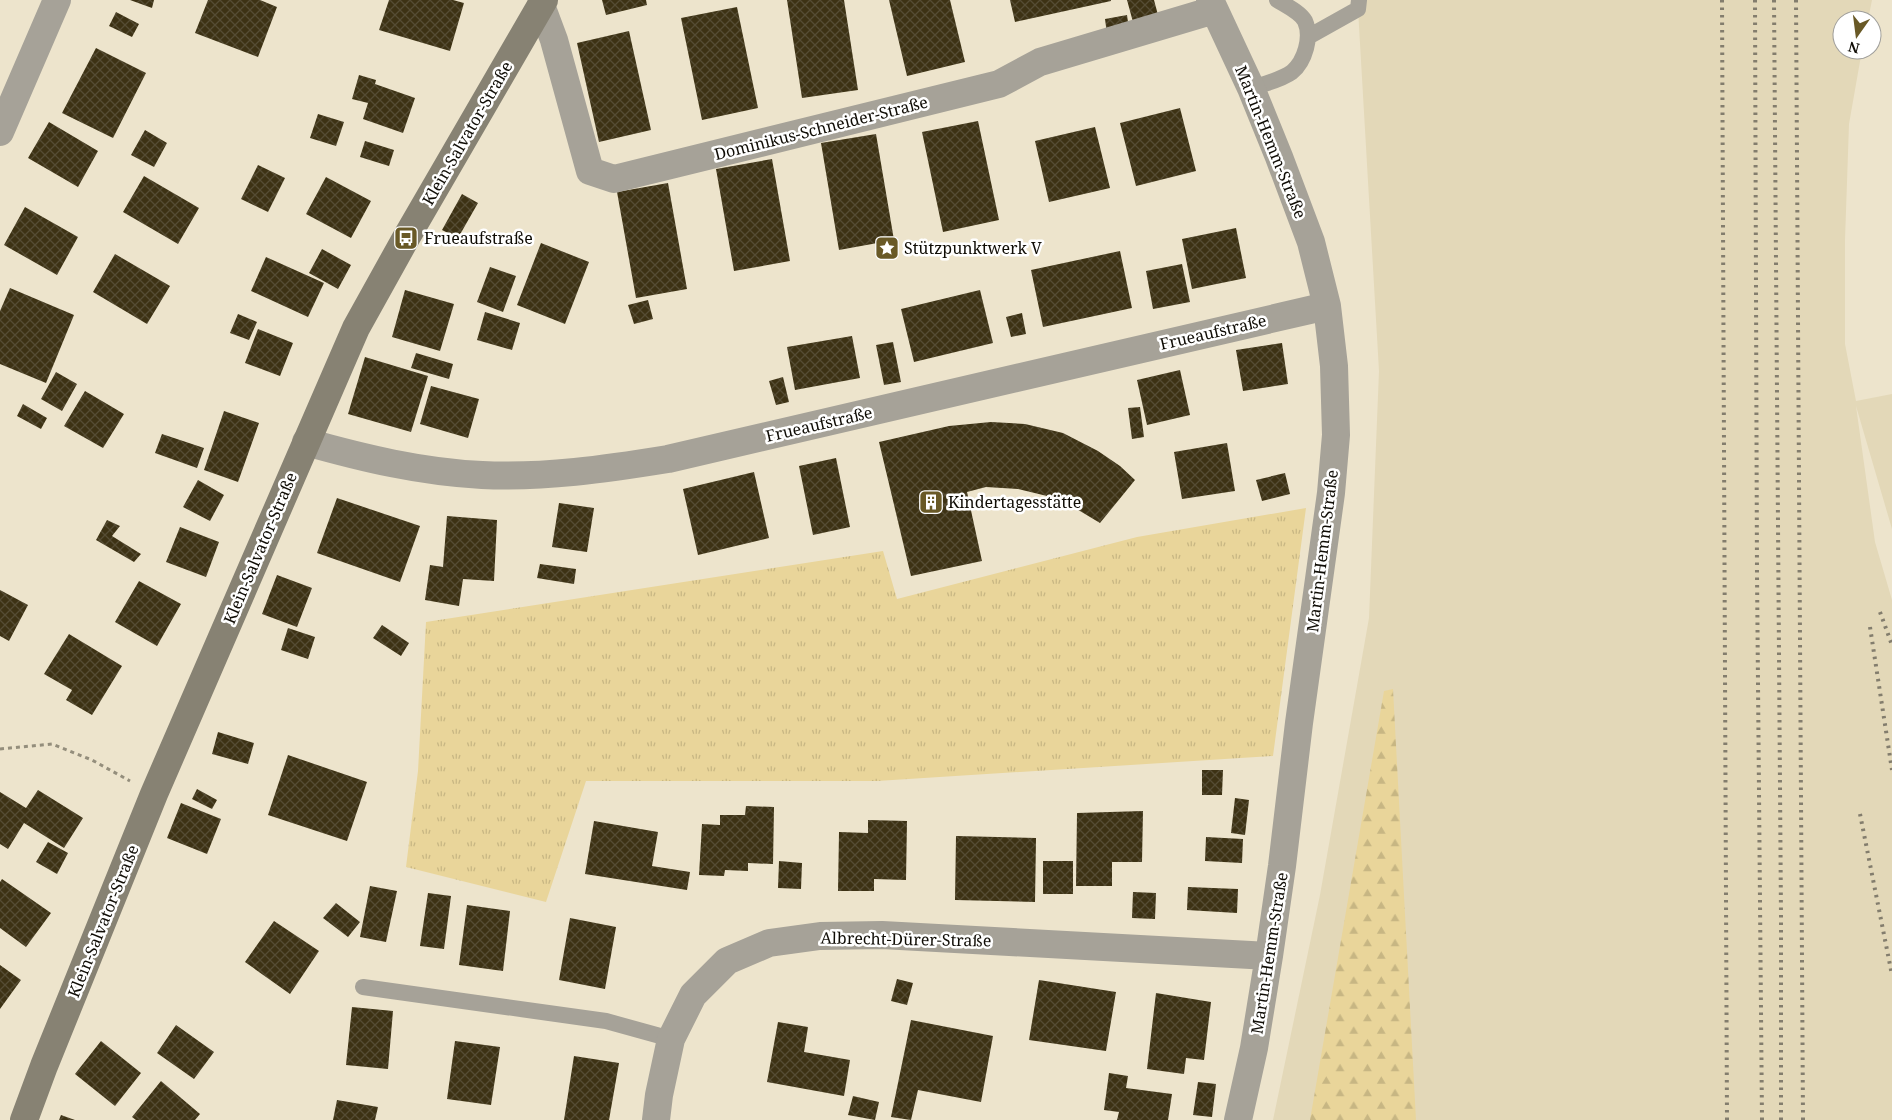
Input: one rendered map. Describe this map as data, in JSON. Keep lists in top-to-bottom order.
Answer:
{
  "streets": {
    "street": [
      "Dominikus-Schneider-Straße",
      "Klein-Salvator-Straße",
      "Martin-Hemm-Straße",
      "Frueaufstraße",
      "Albrecht-Dürer-Straße"
    ]
  },
  "crossings": [
    ["Dominikus-Schneider-Straße", "Klein-Salvator-Straße"],
    ["Dominikus-Schneider-Straße", "Martin-Hemm-Straße"],
    ["Klein-Salvator-Straße", "Frueaufstraße"],
    ["Martin-Hemm-Straße", "Frueaufstraße"],
    ["Martin-Hemm-Straße", "Albrecht-Dürer-Straße"]
  ],
  "places": {
    "bus stop": ["Frueaufstraße"],
    "place": ["Stützpunktwerk V"],
    "building": ["Kindertagesstätte"]
  },
  "north": "bottom"
}
